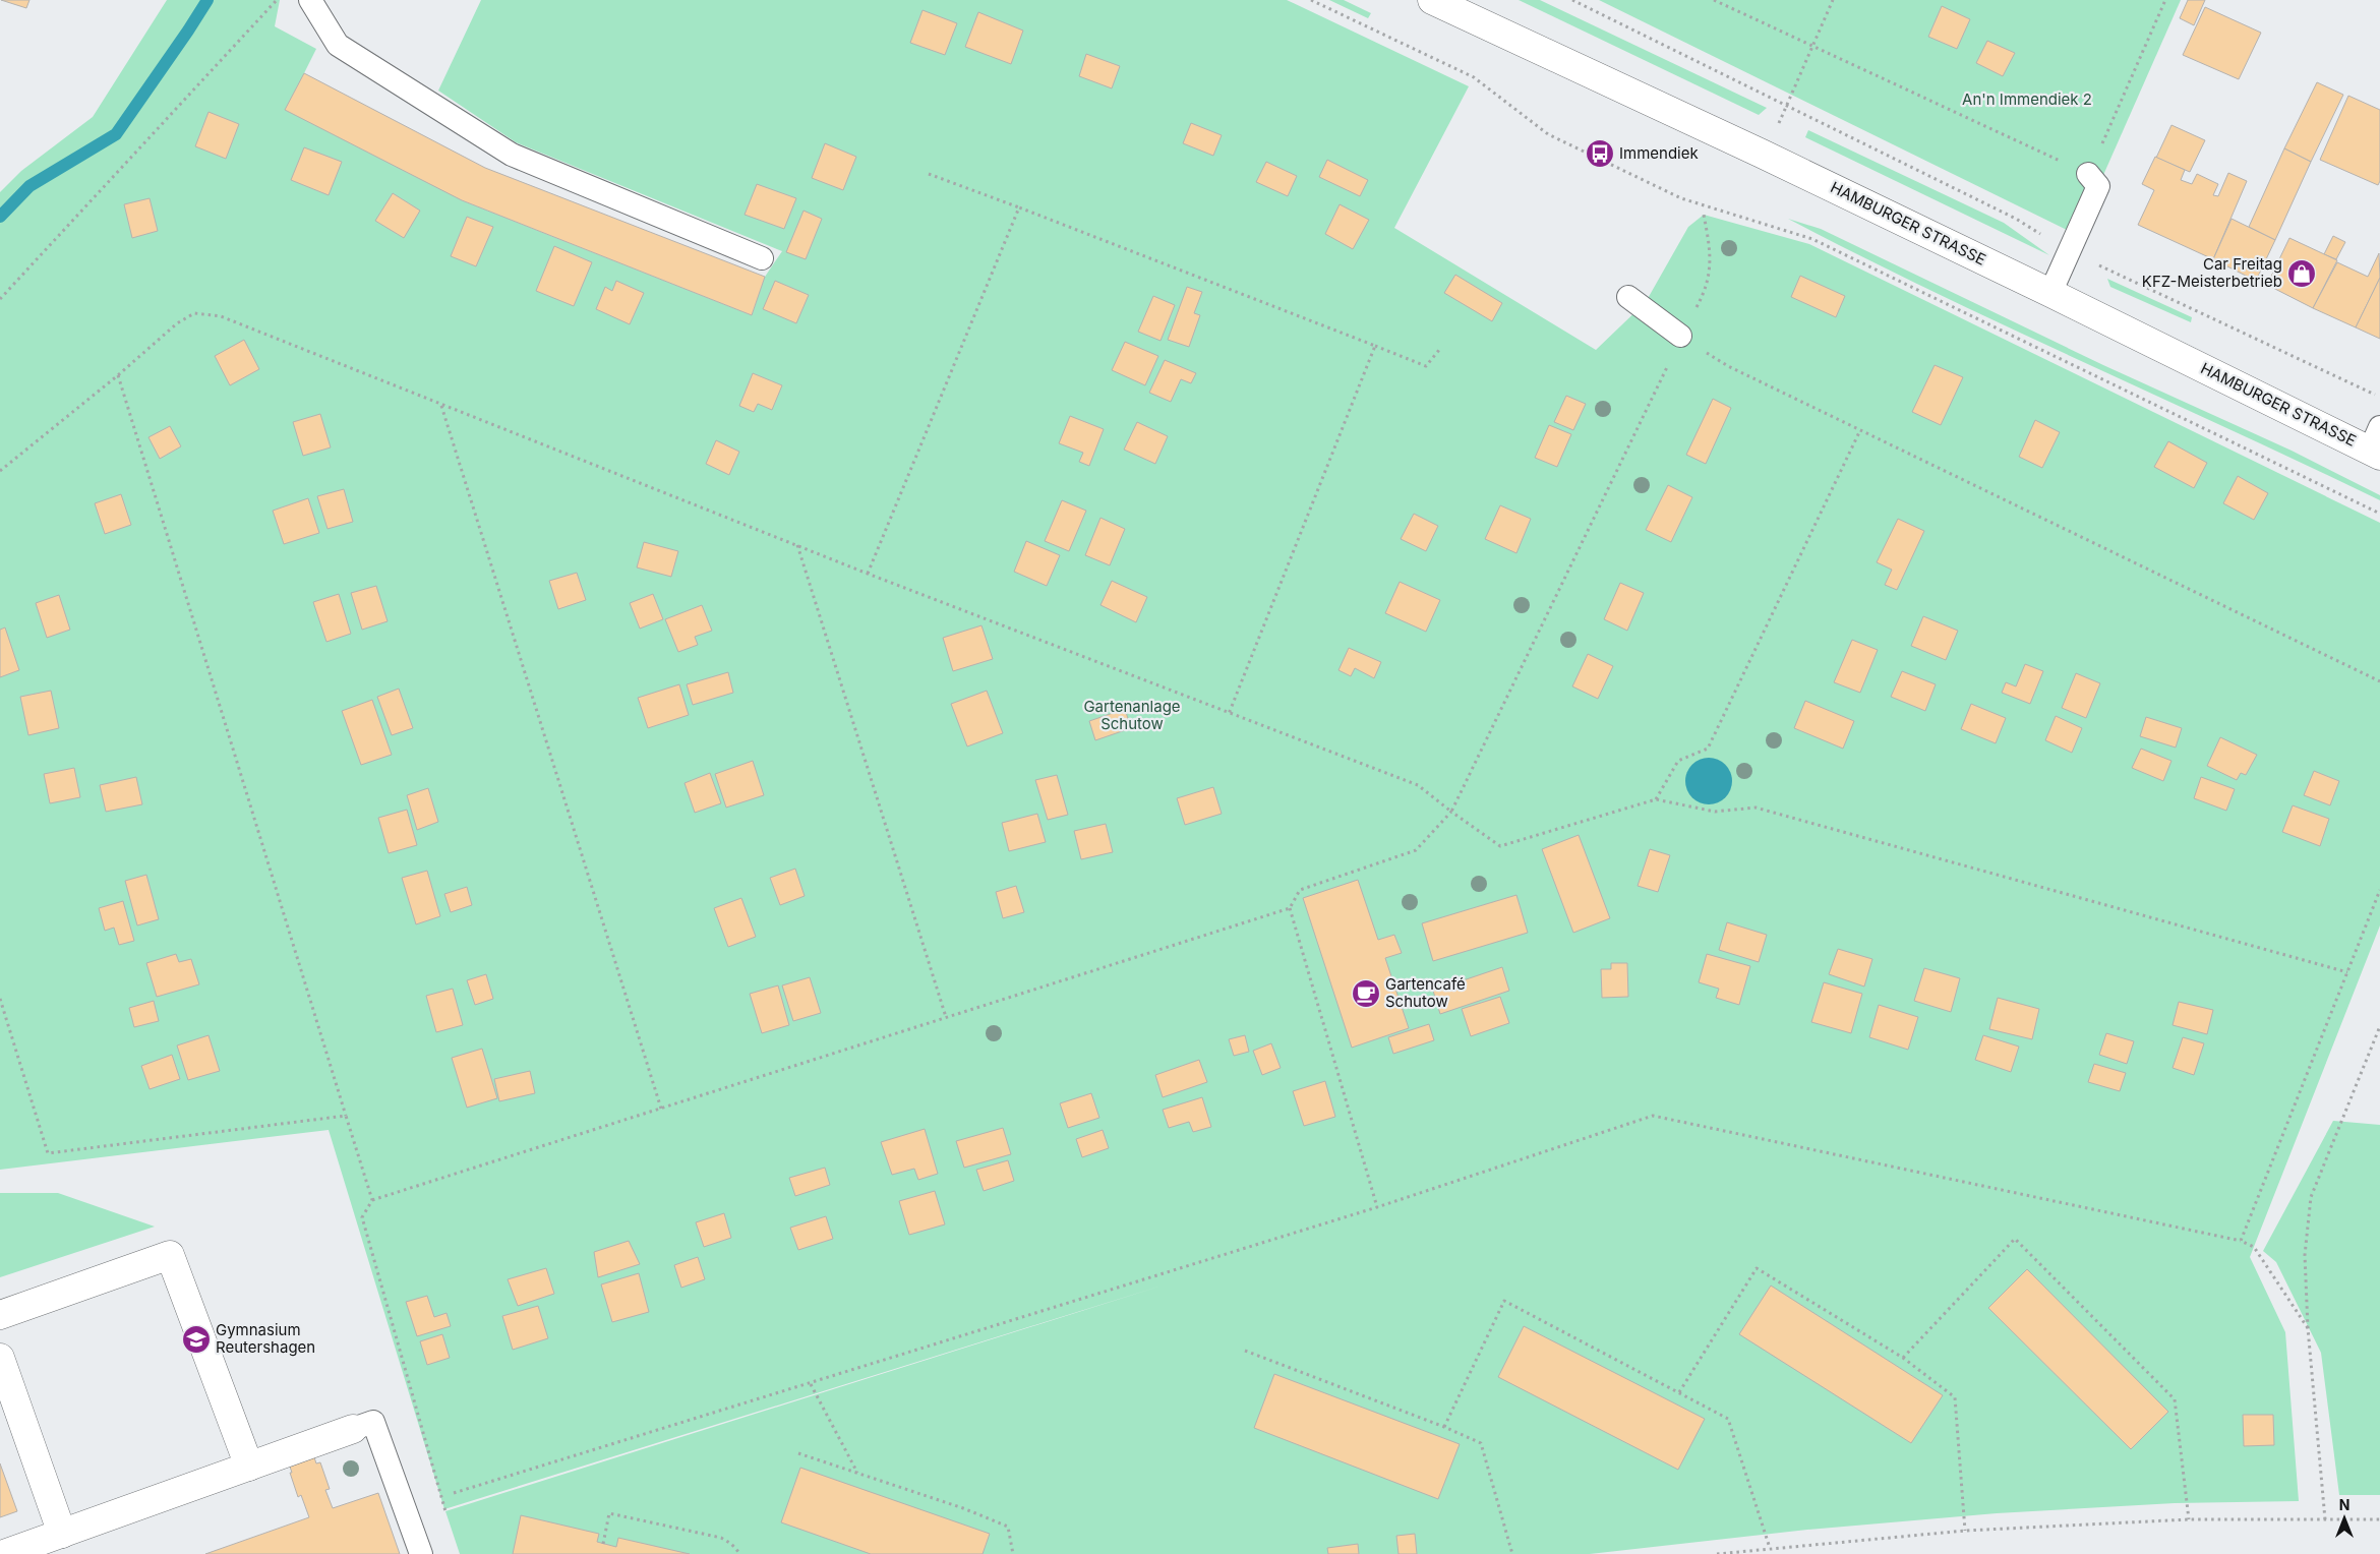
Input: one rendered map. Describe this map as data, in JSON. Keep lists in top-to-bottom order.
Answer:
{
  "streets": {
    "main road": ["HAMBURGER STRASSE"]
  },
  "parks": ["An'n Immendiek 2", "Gartenanlage Schutow"],
  "places": {
    "bus stop": ["Immendiek"],
    "shop": ["Car Freitag KFZ-Meisterbetrieb"],
    "cafe": ["Gartencafé Schutow"],
    "school or university": ["Gymnasium Reutershagen"]
  },
  "north": "top"
}
